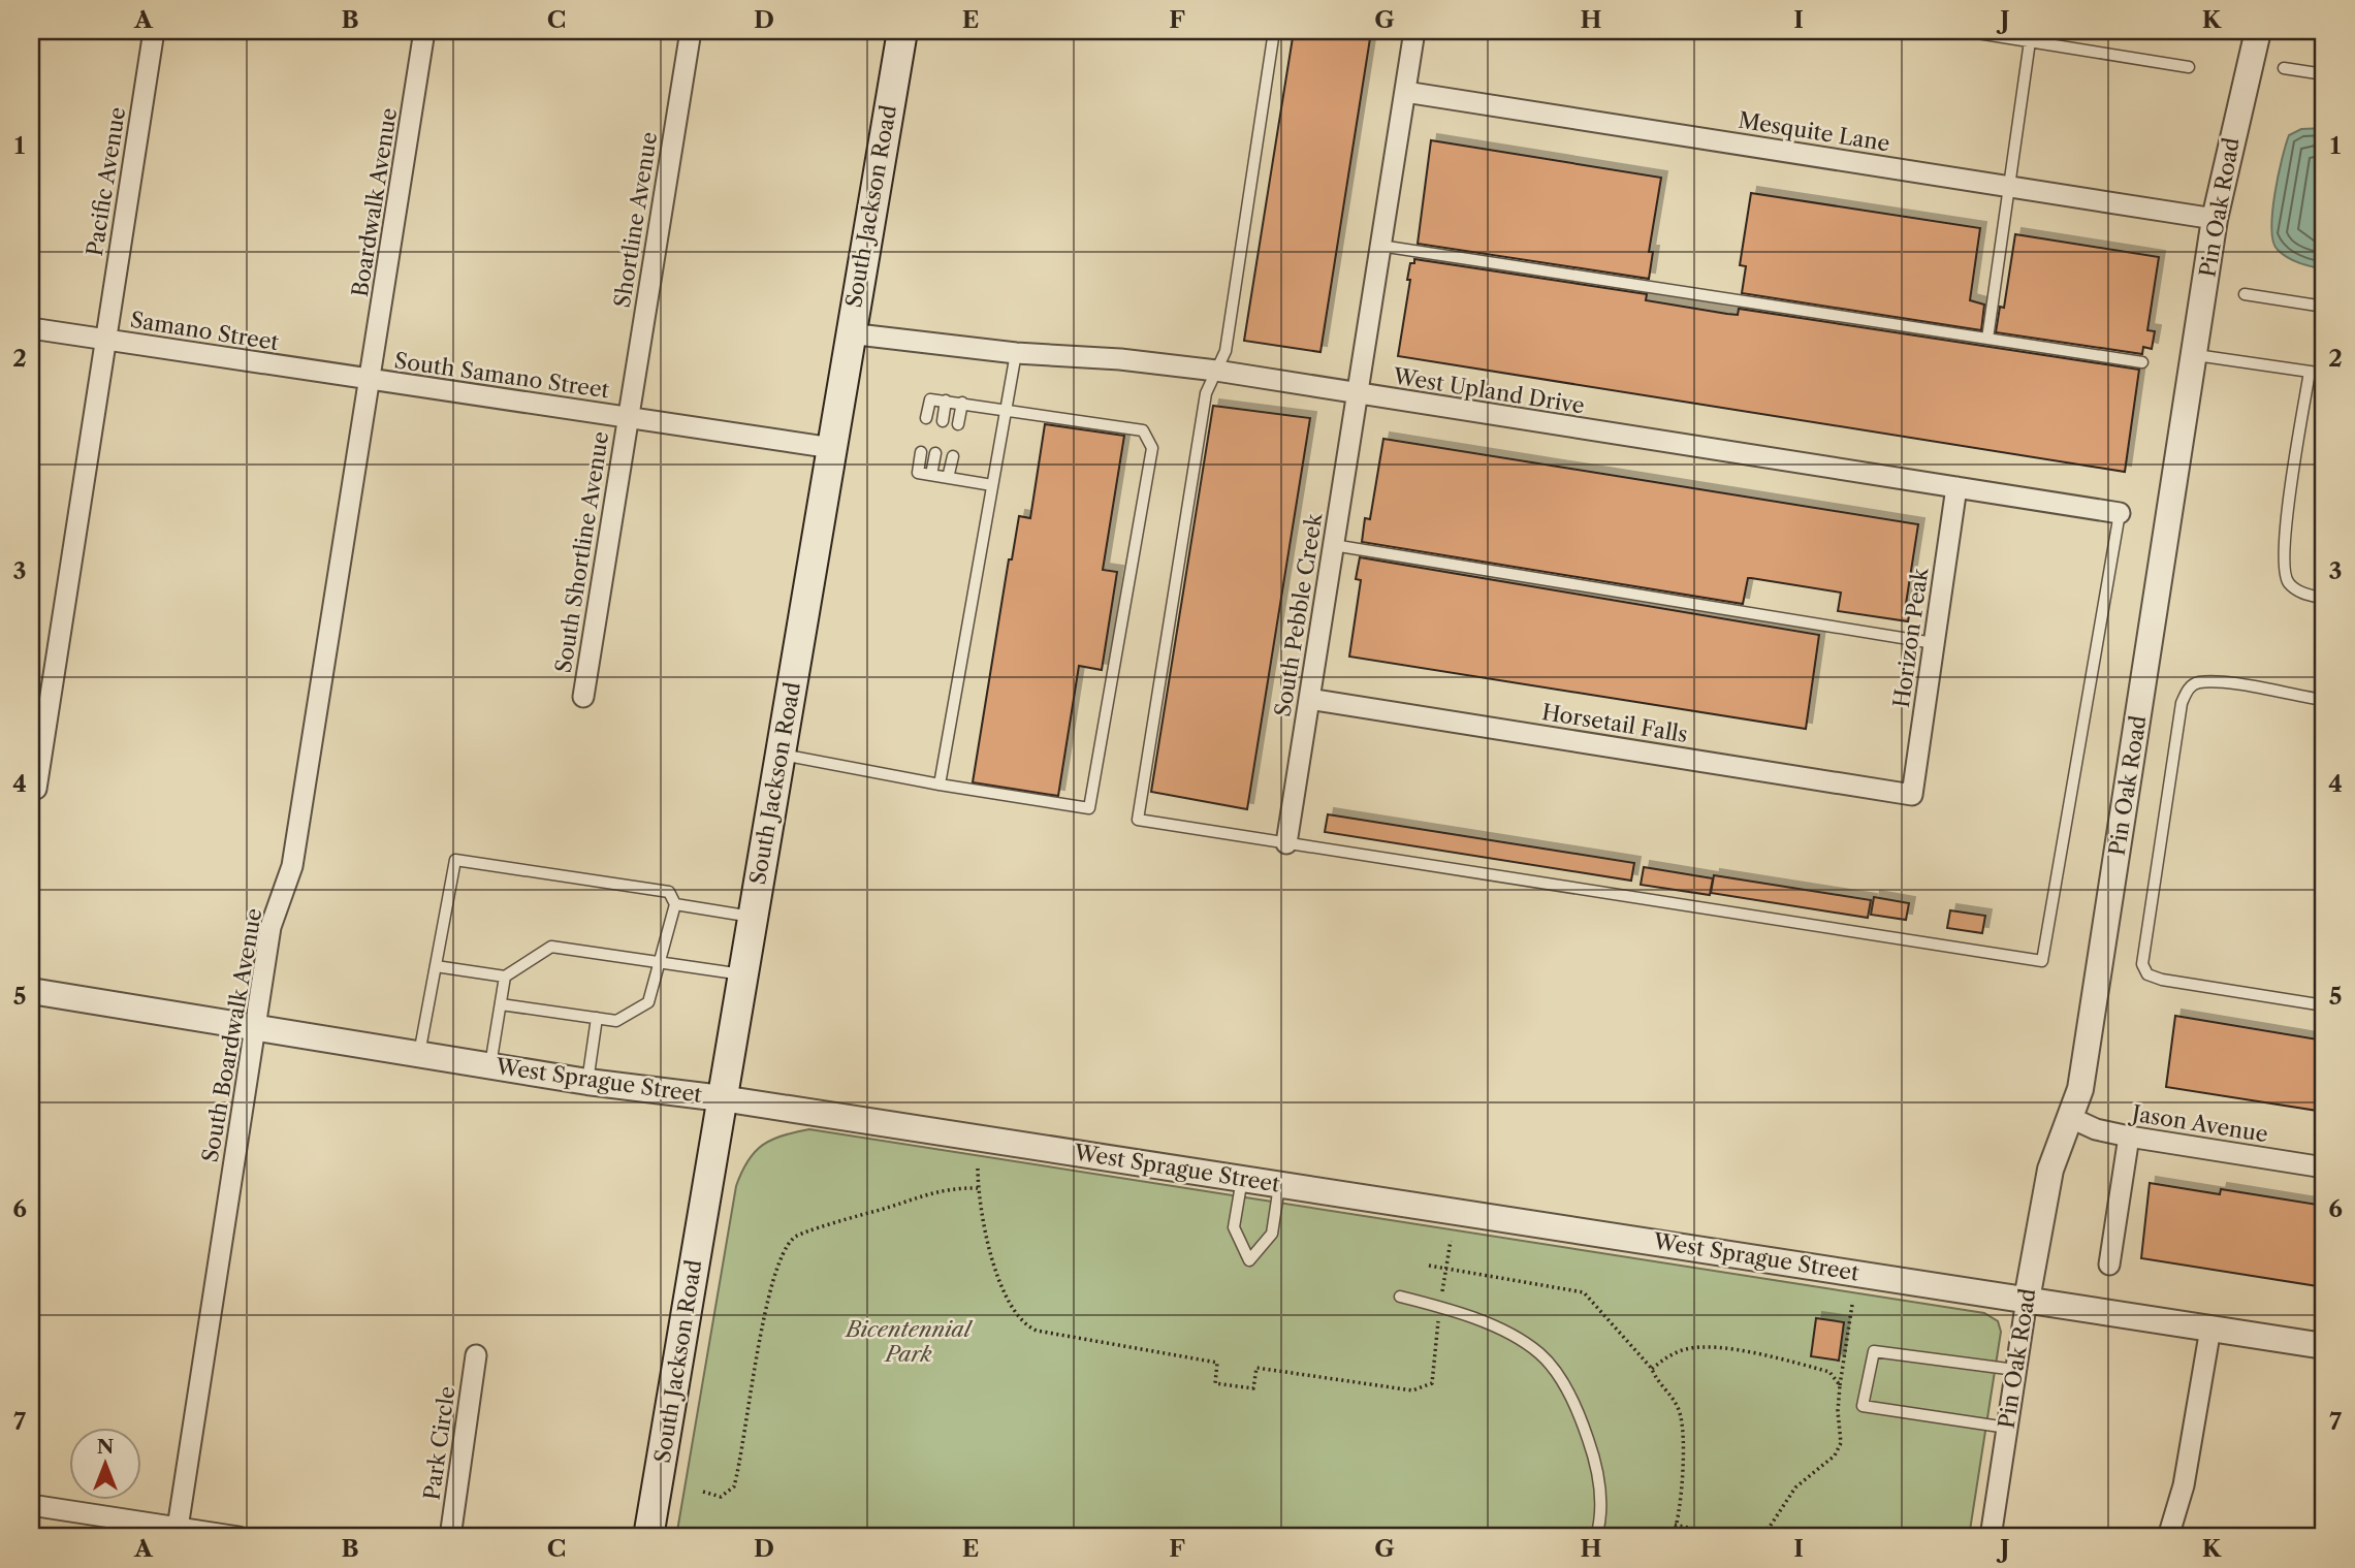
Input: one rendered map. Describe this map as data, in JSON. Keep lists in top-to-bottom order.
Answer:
{
  "streets": {
    "main road": ["South Jackson Road"],
    "street": [
      "Mesquite Lane",
      "Pacific Avenue",
      "Boardwalk Avenue",
      "Pin Oak Road",
      "Shortline Avenue",
      "Samano Street",
      "South Samano Street",
      "West Upland Drive",
      "South Shortline Avenue",
      "South Pebble Creek",
      "Horizon Peak",
      "Horsetail Falls",
      "South Boardwalk Avenue",
      "West Sprague Street",
      "Jason Avenue",
      "Park Circle"
    ]
  },
  "crossings": [
    ["Mesquite Lane", "Pin Oak Road"],
    ["Mesquite Lane", "South Pebble Creek"],
    ["Pacific Avenue", "Samano Street"],
    ["Boardwalk Avenue", "Samano Street"],
    ["Boardwalk Avenue", "South Samano Street"],
    ["Boardwalk Avenue", "South Boardwalk Avenue"],
    ["South Jackson Road", "South Samano Street"],
    ["South Jackson Road", "West Upland Drive"],
    ["South Jackson Road", "West Sprague Street"],
    ["Pin Oak Road", "West Sprague Street"],
    ["Pin Oak Road", "Jason Avenue"],
    ["Shortline Avenue", "South Samano Street"],
    ["Shortline Avenue", "South Shortline Avenue"],
    ["Samano Street", "South Samano Street"],
    ["Samano Street", "South Boardwalk Avenue"],
    ["South Samano Street", "South Shortline Avenue"],
    ["South Samano Street", "South Boardwalk Avenue"],
    ["West Upland Drive", "South Pebble Creek"],
    ["West Upland Drive", "Horizon Peak"],
    ["South Pebble Creek", "Horsetail Falls"],
    ["Horizon Peak", "Horsetail Falls"],
    ["South Boardwalk Avenue", "West Sprague Street"]
  ],
  "parks": ["Bicentennial Park"],
  "north": "top",
  "grid": {
    "columns": [
      "A",
      "B",
      "C",
      "D",
      "E",
      "F",
      "G",
      "H",
      "I",
      "J",
      "K"
    ],
    "rows": [
      "1",
      "2",
      "3",
      "4",
      "5",
      "6",
      "7"
    ]
  }
}
